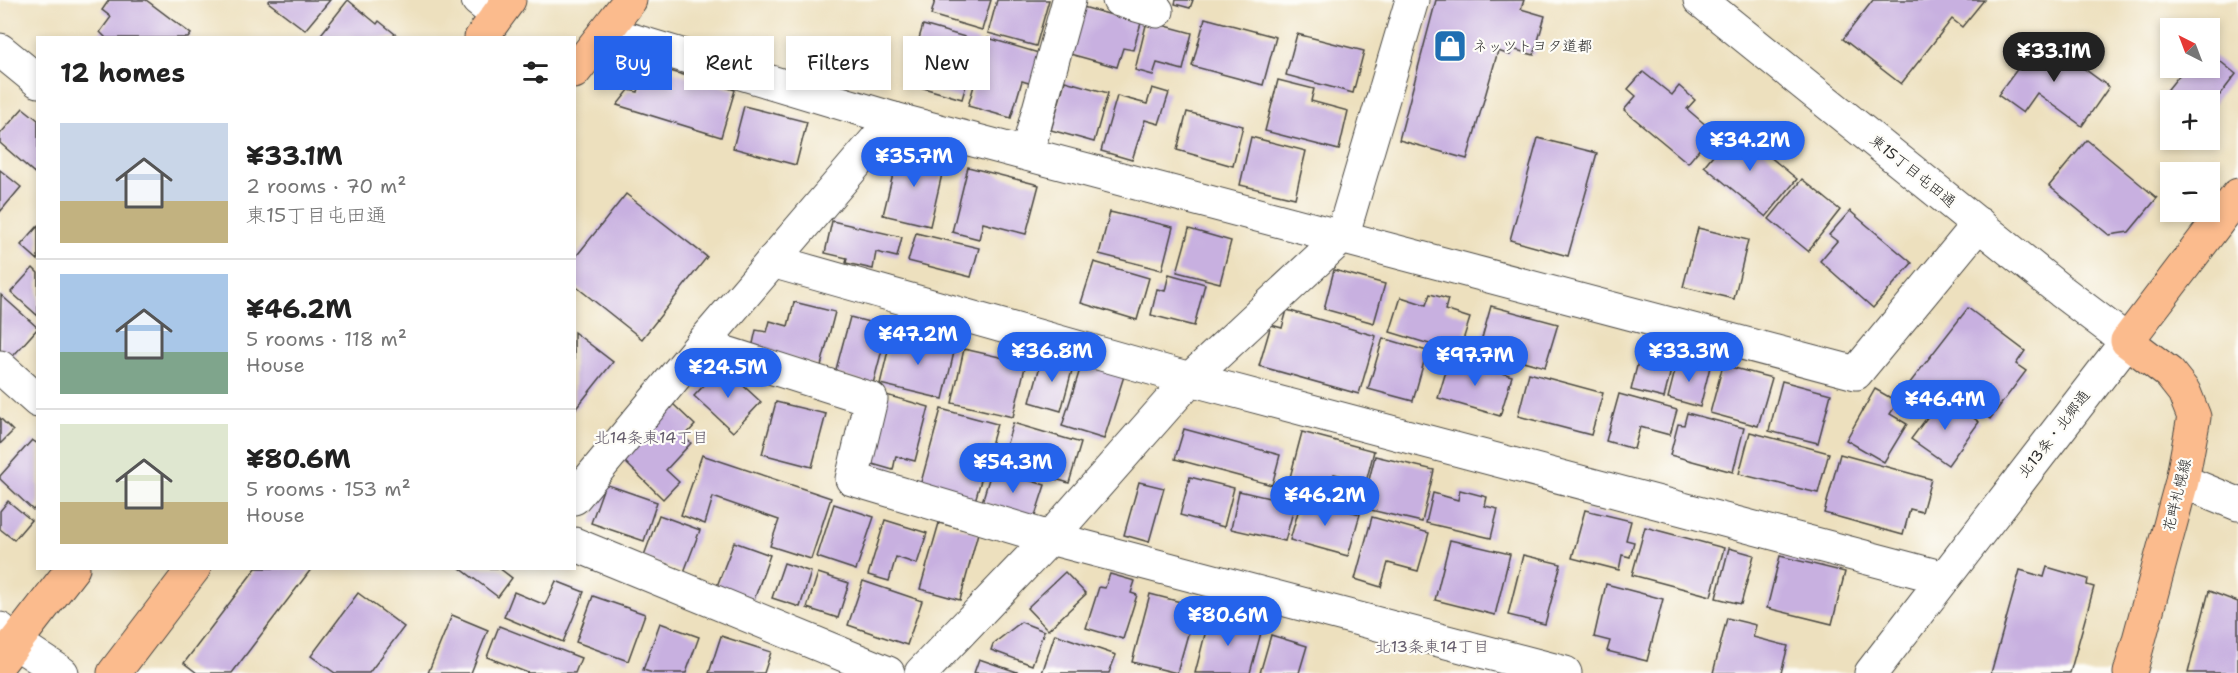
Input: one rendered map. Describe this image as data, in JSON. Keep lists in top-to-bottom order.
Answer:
{
  "streets": {
    "main road": ["北13条・北郷通", "花畔札幌線"],
    "street": ["東15丁目屯田通"]
  },
  "crossings": [
    ["東15丁目屯田通", "北13条・北郷通"],
    ["東15丁目屯田通", "花畔札幌線"],
    ["北13条・北郷通", "花畔札幌線"]
  ],
  "districts": ["北14条東14丁目", "北13条東14丁目"],
  "places": {
    "shop": ["ネッツトヨタ道都"]
  },
  "north": "top left",
  "page": {
    "map_buttons": ["+", "−"],
    "price": [
      "¥33.1M",
      "¥34.2M",
      "¥35.7M",
      "¥47.2M",
      "¥36.8M",
      "¥33.3M",
      "¥97.7M",
      "¥24.5M",
      "¥46.4M",
      "¥54.3M",
      "¥46.2M",
      "¥80.6M"
    ],
    "chip": [
      "Buy",
      "Rent",
      "Filters",
      "New"
    ],
    "heading": "12 homes",
    "list": [
      {
        "name": "¥33.1M",
        "note": "2 rooms · 70 m² · 東15丁目屯田通"
      },
      {
        "name": "¥46.2M",
        "note": "5 rooms · 118 m² · House"
      },
      {
        "name": "¥80.6M",
        "note": "5 rooms · 153 m² · House"
      }
    ]
  }
}
